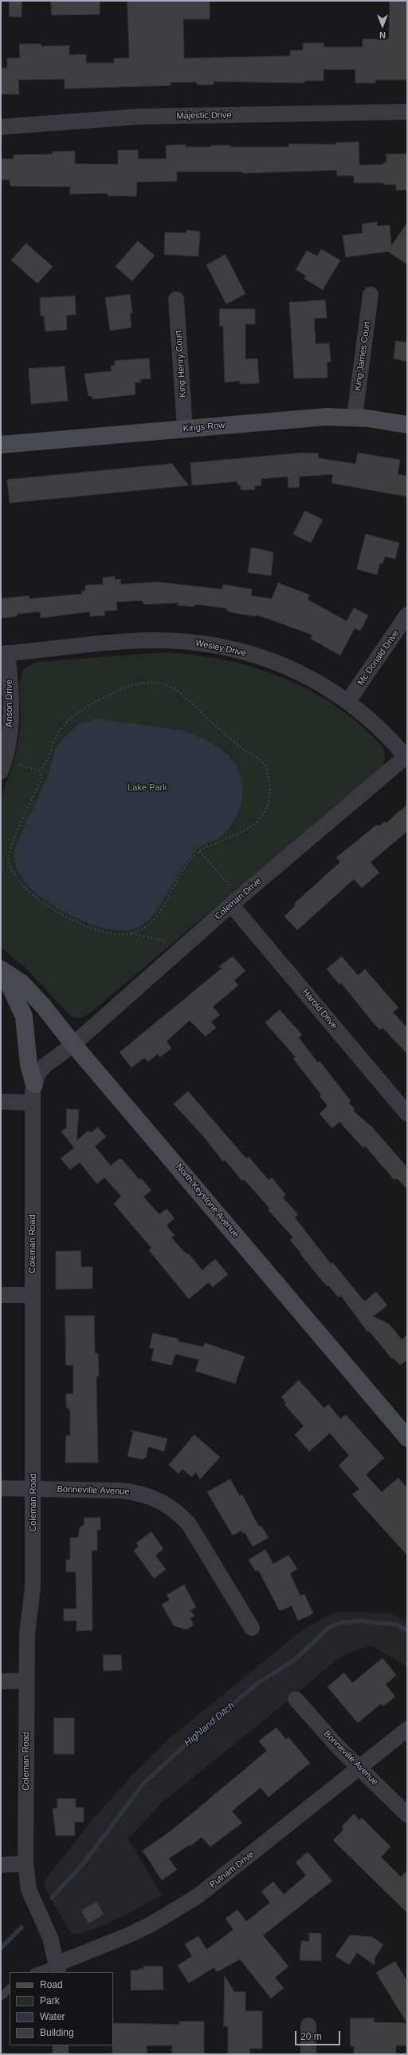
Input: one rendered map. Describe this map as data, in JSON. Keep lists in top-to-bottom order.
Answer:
{
  "streets": {
    "street": [
      "Majestic Drive",
      "King James Court",
      "King Henry Court",
      "Kings Row",
      "Wesley Drive",
      "Mc Donald Drive",
      "Anson Drive",
      "Coleman Drive",
      "Harold Drive",
      "North Keystone Avenue",
      "Coleman Road",
      "Bonneville Avenue",
      "Putnam Drive"
    ]
  },
  "crossings": [
    ["King James Court", "Kings Row"],
    ["King Henry Court", "Kings Row"],
    ["Wesley Drive", "Mc Donald Drive"],
    ["Wesley Drive", "Anson Drive"],
    ["Wesley Drive", "Coleman Drive"],
    ["Coleman Drive", "Harold Drive"],
    ["Coleman Drive", "North Keystone Avenue"],
    ["Coleman Drive", "Coleman Road"],
    ["North Keystone Avenue", "Coleman Road"],
    ["Coleman Road", "Bonneville Avenue"],
    ["Coleman Road", "Putnam Drive"],
    ["Bonneville Avenue", "Putnam Drive"]
  ],
  "water": ["Highland Ditch"],
  "parks": ["Lake Park"],
  "legend": [
    "Road",
    "Park",
    "Water",
    "Building"
  ],
  "scale_bar": "20 m",
  "north": "bottom"
}
